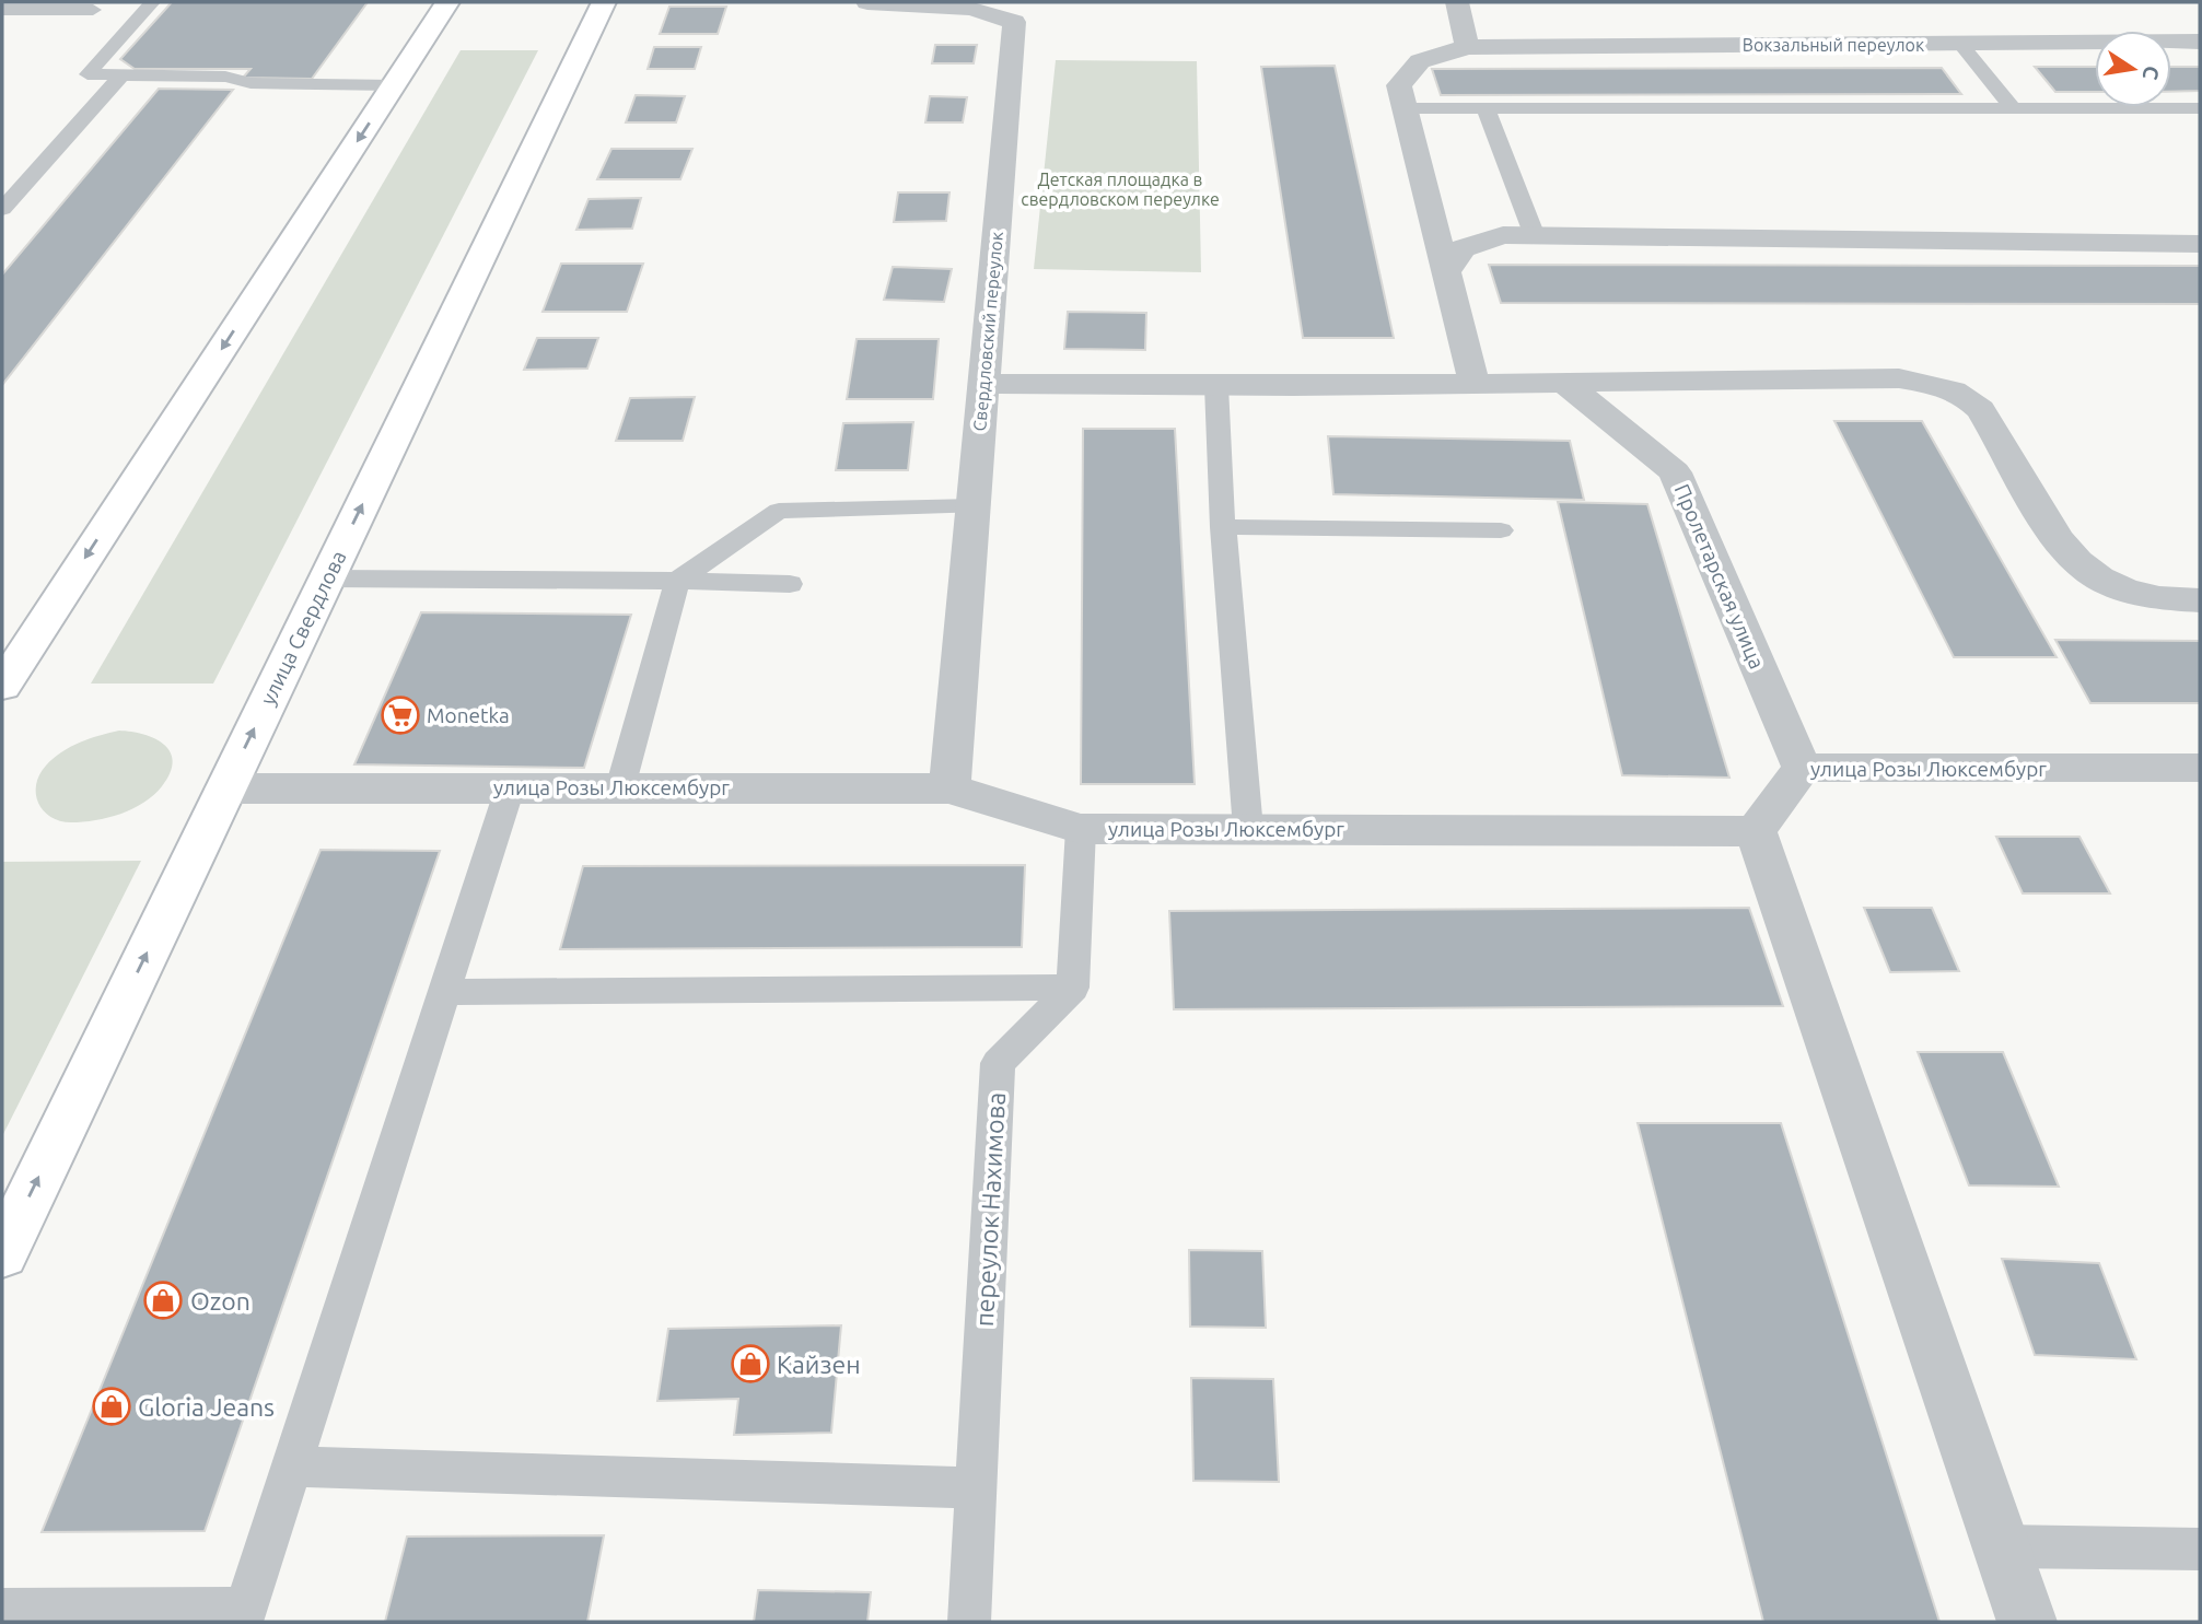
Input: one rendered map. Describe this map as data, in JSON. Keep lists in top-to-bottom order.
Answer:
{
  "streets": {
    "main road": ["улица Свердлова"],
    "street": [
      "Вокзальный переулок",
      "Свердловский переулок",
      "Пролетарская улица",
      "улица Розы Люксембург"
    ],
    "lane": ["переулок Нахимова"]
  },
  "crossings": [
    ["Свердловский переулок", "улица Розы Люксембург"],
    ["Пролетарская улица", "улица Розы Люксембург"],
    ["улица Свердлова", "улица Розы Люксембург"]
  ],
  "parks": ["Детская площадка в свердловском переулке"],
  "places": {
    "supermarket": ["Monetka"],
    "shop": ["Ozon", "Кайзен", "Gloria Jeans"]
  },
  "north": "right"
}
